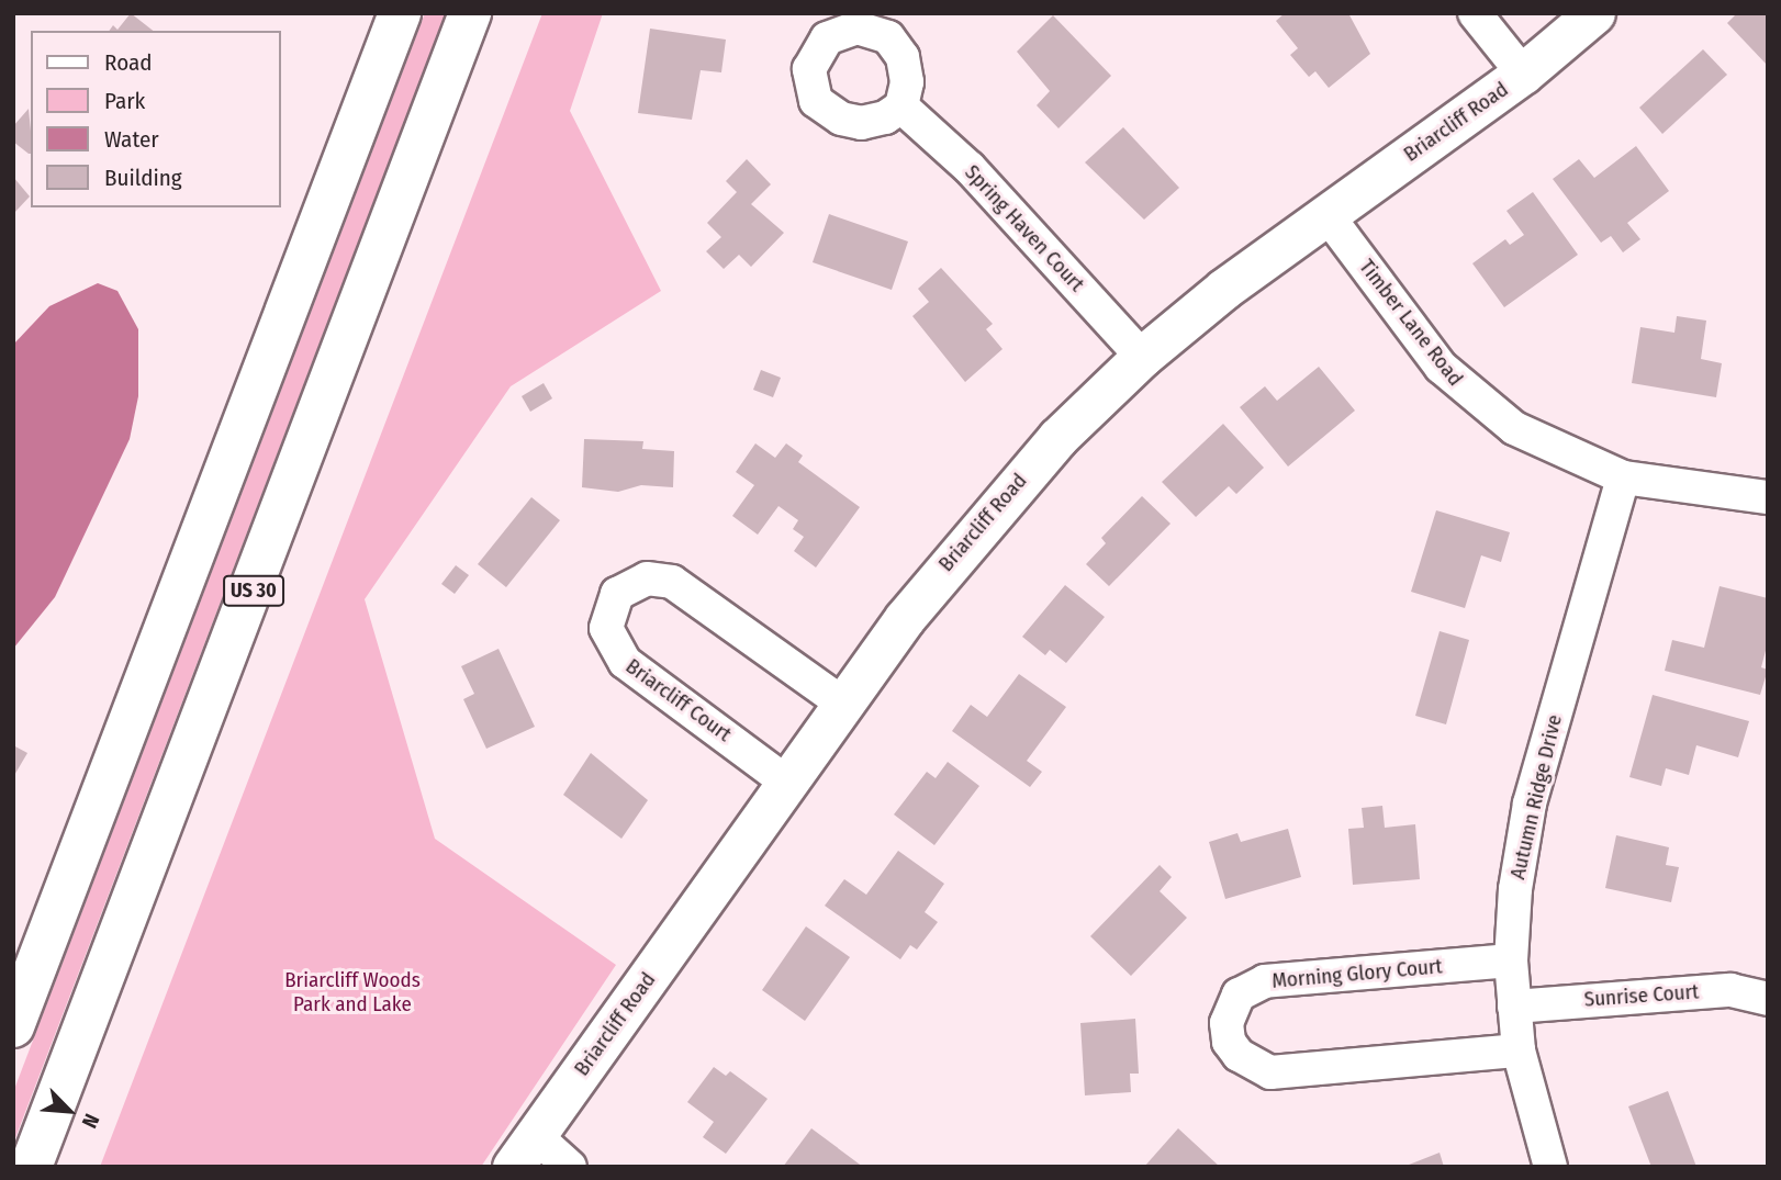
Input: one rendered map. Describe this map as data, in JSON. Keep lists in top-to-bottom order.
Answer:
{
  "streets": {
    "main road": ["US 30"],
    "street": [
      "Briarcliff Road",
      "Spring Haven Court",
      "Timber Lane Road",
      "Briarcliff Court",
      "Autumn Ridge Drive",
      "Morning Glory Court",
      "Sunrise Court"
    ]
  },
  "crossings": [
    ["Briarcliff Road", "Spring Haven Court"],
    ["Briarcliff Road", "Timber Lane Road"],
    ["Briarcliff Road", "Briarcliff Court"],
    ["Timber Lane Road", "Autumn Ridge Drive"],
    ["Autumn Ridge Drive", "Morning Glory Court"],
    ["Autumn Ridge Drive", "Sunrise Court"]
  ],
  "parks": ["Briarcliff Woods Park and Lake"],
  "legend": [
    "Road",
    "Park",
    "Water",
    "Building"
  ],
  "north": "bottom right"
}
